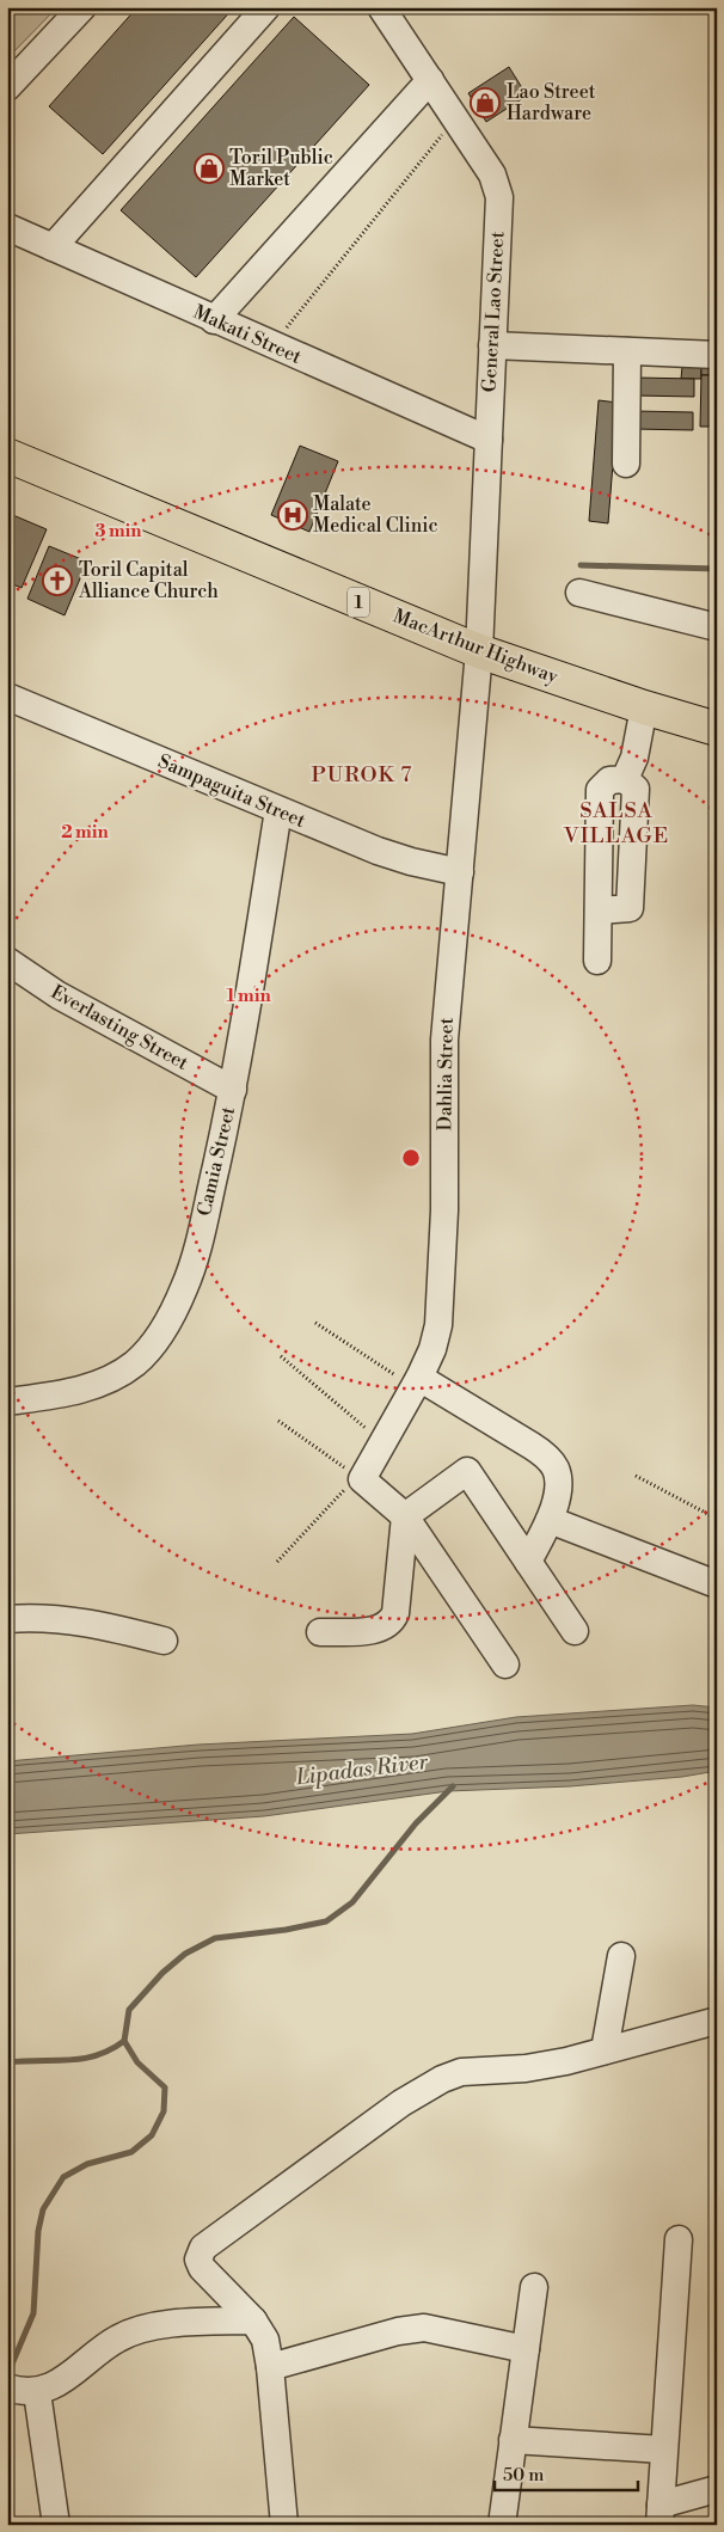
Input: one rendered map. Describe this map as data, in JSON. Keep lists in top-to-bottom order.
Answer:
{
  "streets": {
    "highway": ["1", "MacArthur Highway"],
    "street": [
      "General Lao Street",
      "Makati Street",
      "Sampaguita Street",
      "Everlasting Street",
      "Dahlia Street",
      "Camia Street"
    ]
  },
  "crossings": [
    ["General Lao Street", "Makati Street"],
    ["General Lao Street", "MacArthur Highway"],
    ["General Lao Street", "Dahlia Street"],
    ["MacArthur Highway", "Dahlia Street"],
    ["Sampaguita Street", "Dahlia Street"],
    ["Sampaguita Street", "Camia Street"],
    ["Everlasting Street", "Camia Street"]
  ],
  "districts": ["PUROK 7", "SALSA VILLAGE"],
  "water": ["Lipadas River"],
  "places": {
    "shop": ["Lao Street Hardware", "Toril Public Market"],
    "hospital": ["Malate Medical Clinic"],
    "church": ["Toril Capital Alliance Church"]
  },
  "scale_bar": "50 m",
  "rings": ["3 min", "2 min", "1 min"]
}
